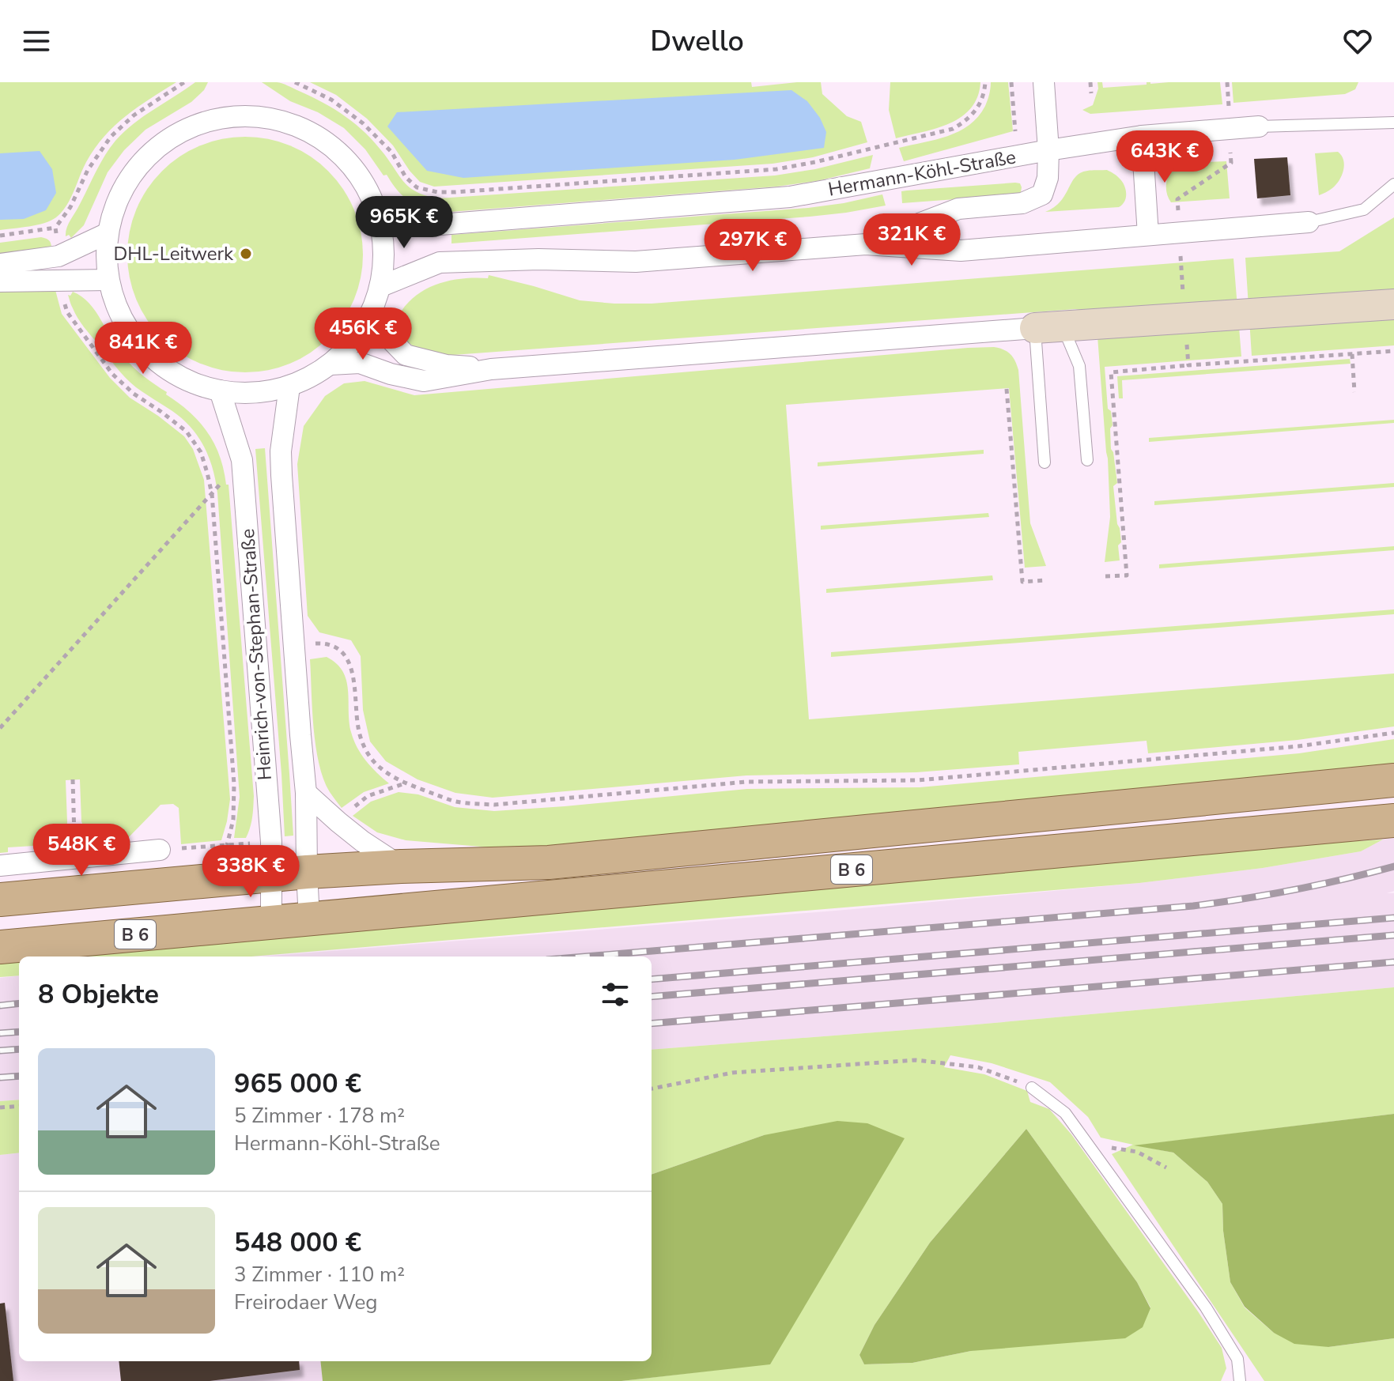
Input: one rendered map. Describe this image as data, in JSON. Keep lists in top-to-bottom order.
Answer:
{
  "streets": {
    "main road": ["B 6"],
    "street": ["Hermann-Köhl-Straße", "Heinrich-von-Stephan-Straße"]
  },
  "crossings": [
    ["Heinrich-von-Stephan-Straße", "B 6"]
  ],
  "places": ["DHL-Leitwerk"],
  "page": {
    "header": "Dwello",
    "price": [
      "643K €",
      "965K €",
      "321K €",
      "297K €",
      "456K €",
      "841K €",
      "548K €",
      "338K €"
    ],
    "heading": "8 Objekte",
    "list": [
      {
        "name": "965 000 €",
        "note": "5 Zimmer · 178 m² · Hermann-Köhl-Straße"
      },
      {
        "name": "548 000 €",
        "note": "3 Zimmer · 110 m² · Freirodaer Weg"
      }
    ]
  }
}
